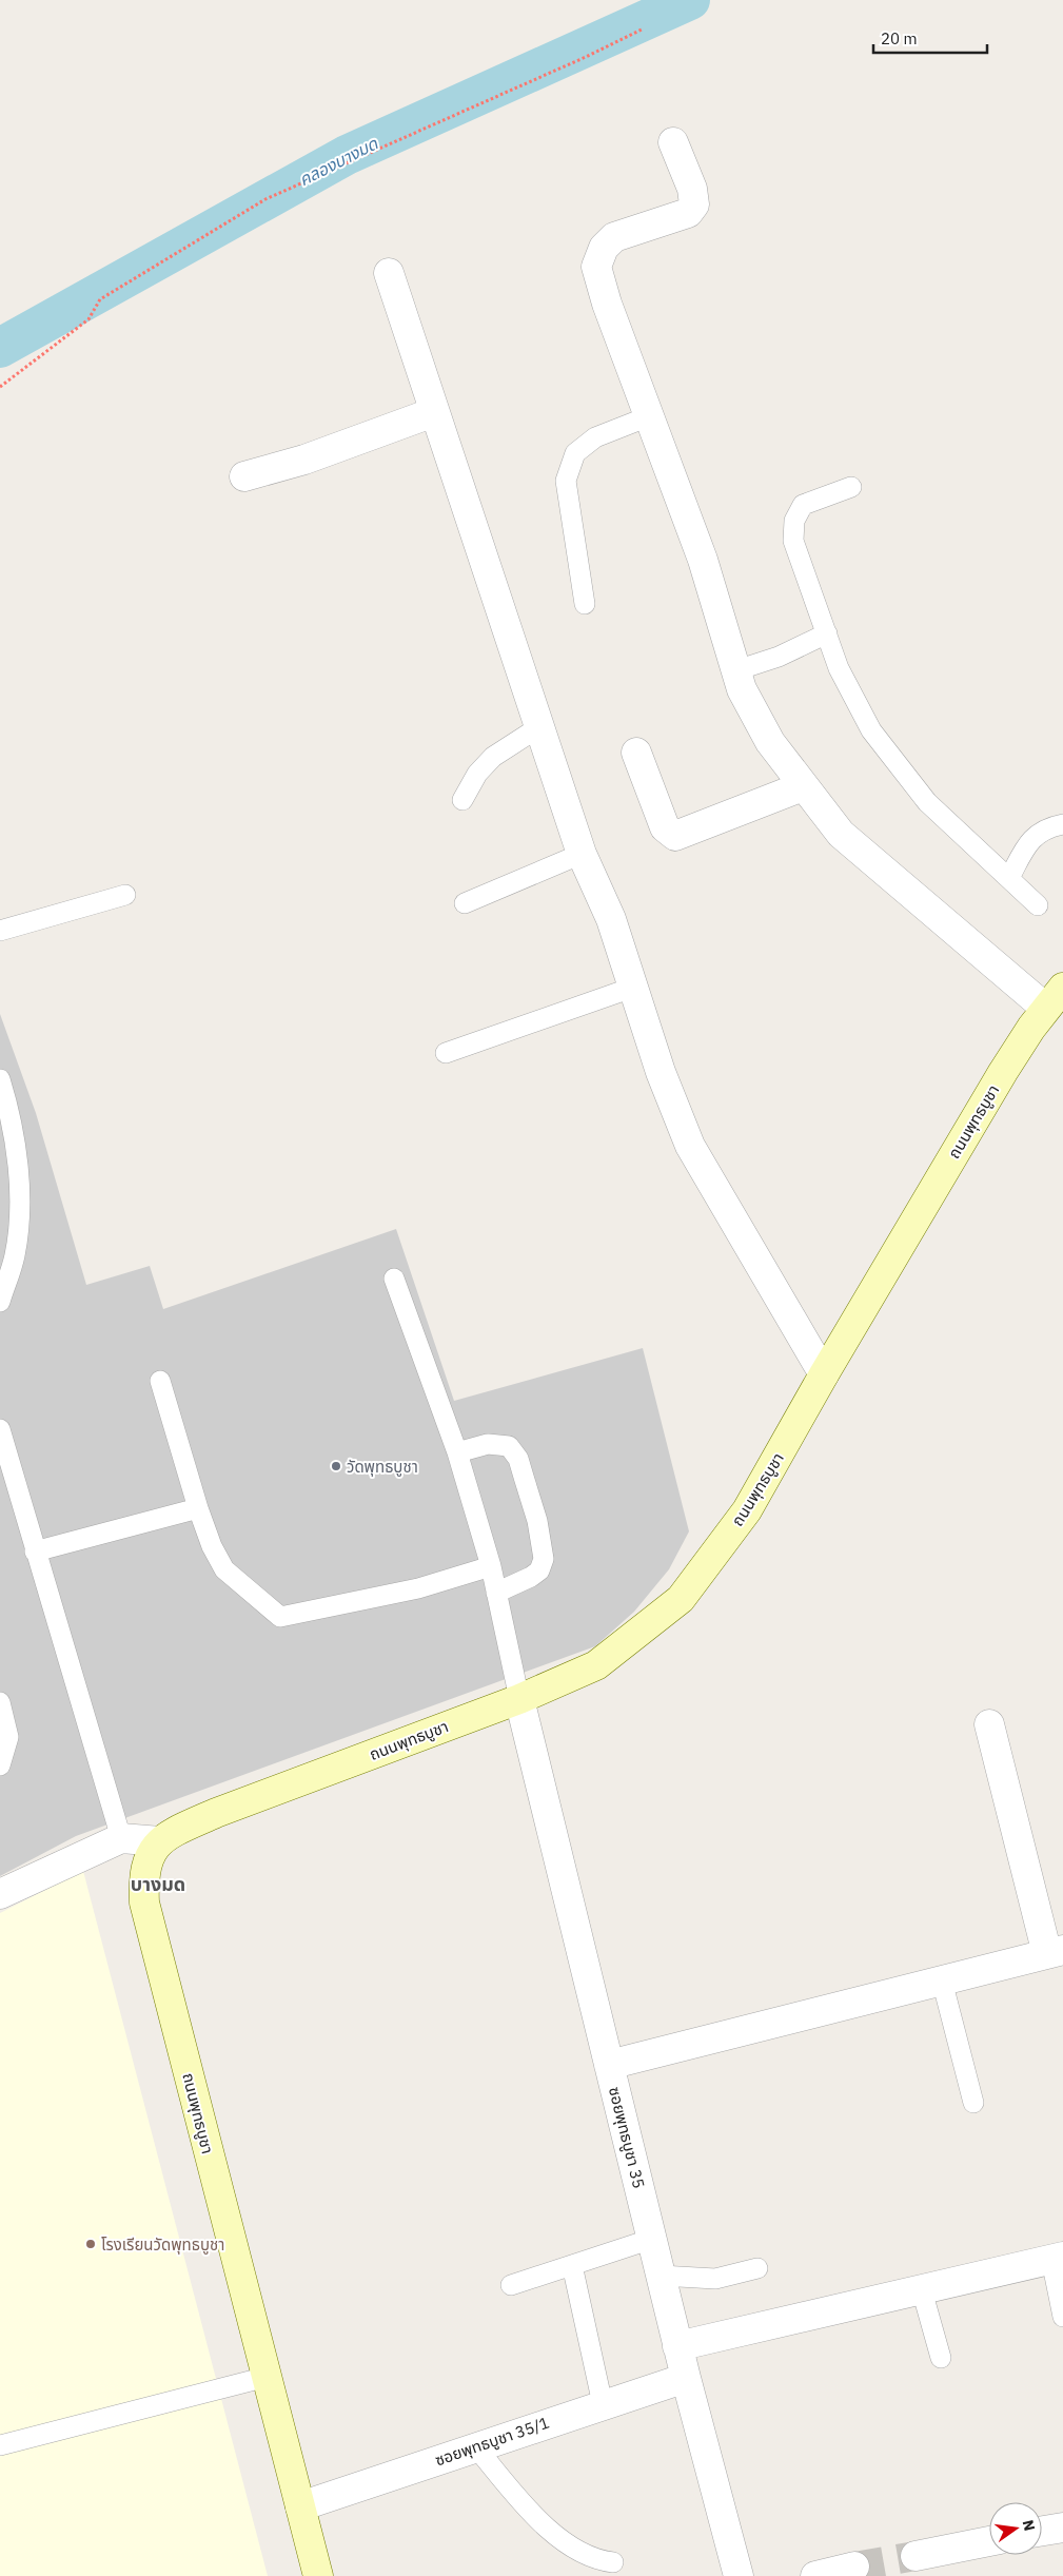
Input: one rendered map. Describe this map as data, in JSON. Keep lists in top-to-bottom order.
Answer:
{
  "streets": {
    "main road": ["ถนนพุทธบูชา"],
    "street": ["ซอยพุทธบูชา 35", "ซอยพุทธบูชา 35/1"]
  },
  "crossings": [
    ["ถนนพุทธบูชา", "ซอยพุทธบูชา 35"],
    ["ถนนพุทธบูชา", "ซอยพุทธบูชา 35/1"],
    ["ซอยพุทธบูชา 35", "ซอยพุทธบูชา 35/1"]
  ],
  "districts": ["บางมด"],
  "water": ["คลองบางมด"],
  "places": ["วัดพุทธบูชา", "โรงเรียนวัดพุทธบูชา"],
  "scale_bar": "20 m",
  "north": "right"
}
